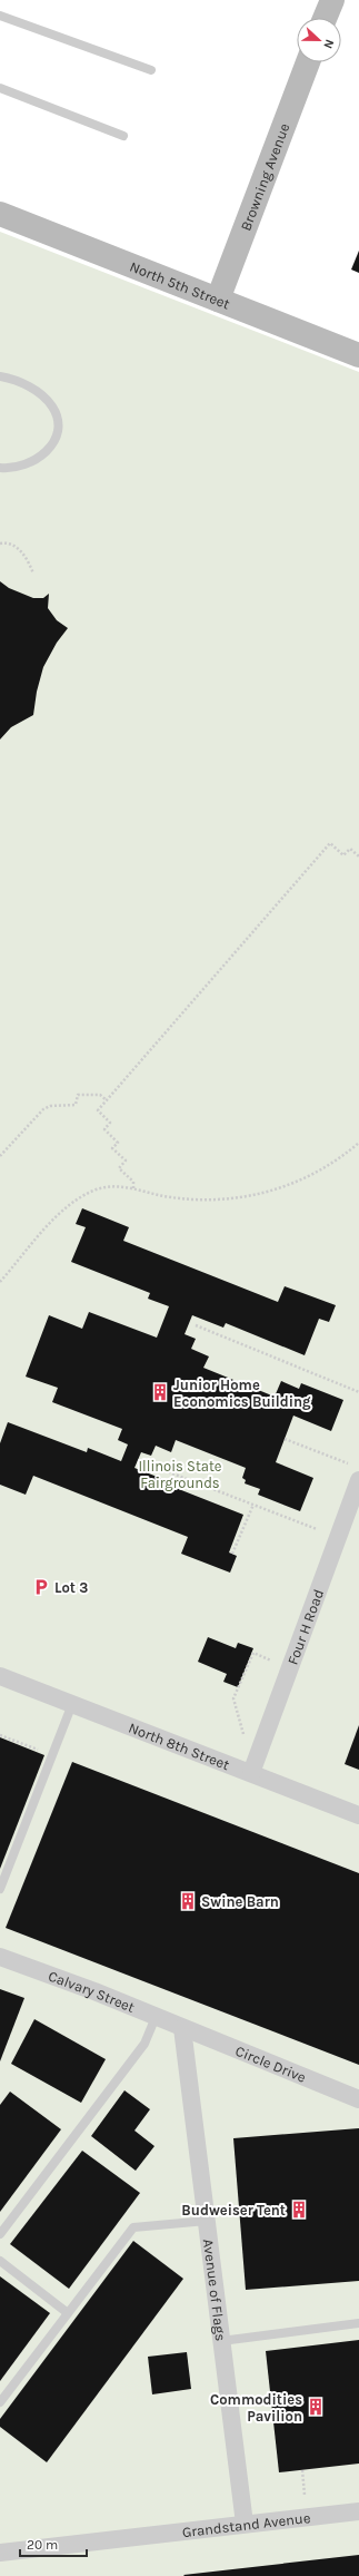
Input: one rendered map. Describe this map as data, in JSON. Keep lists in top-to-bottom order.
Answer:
{
  "streets": {
    "main road": ["Browning Avenue", "North 5th Street"],
    "street": [
      "Four H Road",
      "North 8th Street",
      "Calvary Street",
      "Circle Drive",
      "Avenue of Flags",
      "Grandstand Avenue"
    ]
  },
  "crossings": [
    ["Browning Avenue", "North 5th Street"],
    ["Four H Road", "North 8th Street"],
    ["Calvary Street", "Circle Drive"],
    ["Calvary Street", "Avenue of Flags"],
    ["Circle Drive", "Avenue of Flags"],
    ["Avenue of Flags", "Grandstand Avenue"]
  ],
  "parks": ["Illinois State Fairgrounds"],
  "places": {
    "building": [
      "Junior Home Economics Building",
      "Swine Barn",
      "Budweiser Tent",
      "Commodities Pavilion"
    ],
    "parking": ["Lot 3"]
  },
  "scale_bar": "20 m",
  "north": "right"
}
